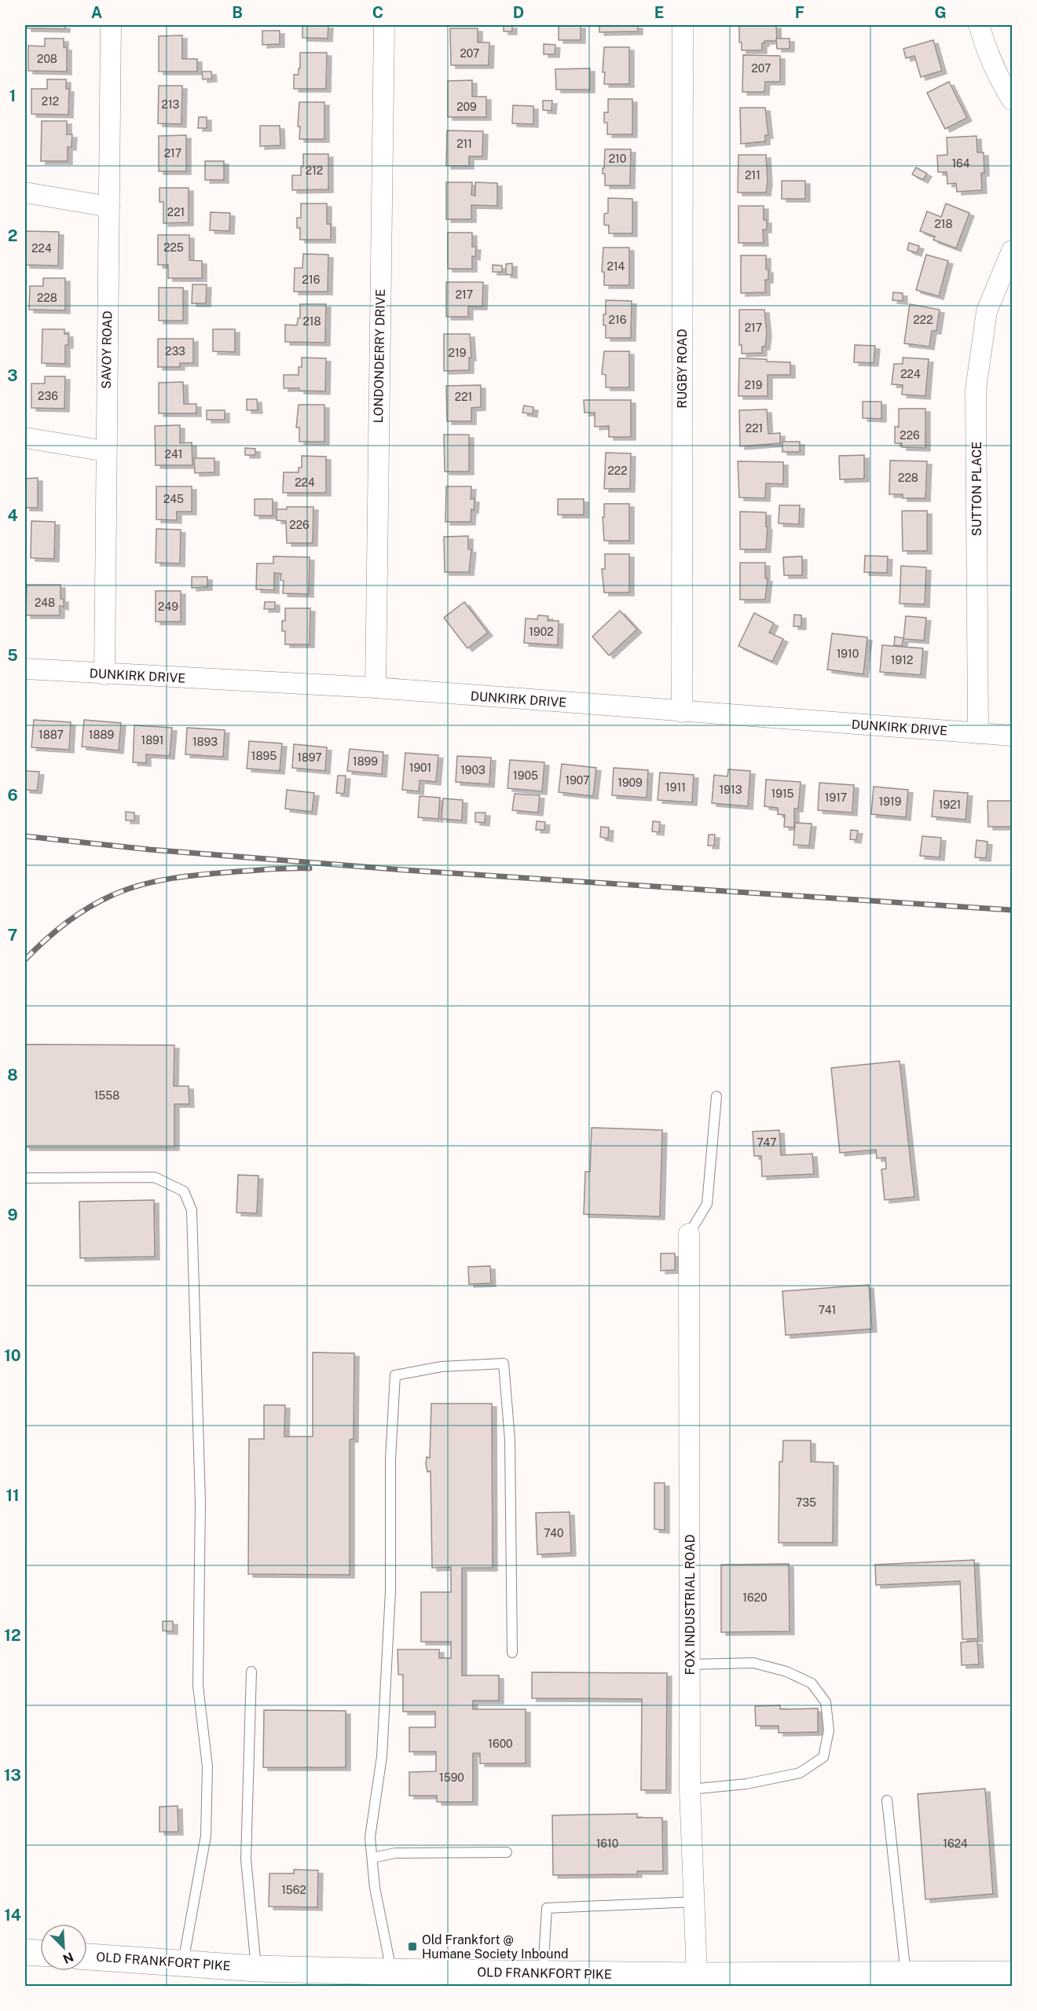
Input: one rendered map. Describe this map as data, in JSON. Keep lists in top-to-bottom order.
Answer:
{
  "streets": {
    "main road": ["OLD FRANKFORT PIKE"],
    "street": [
      "SAVOY ROAD",
      "LONDONDERRY DRIVE",
      "RUGBY ROAD",
      "SUTTON PLACE",
      "DUNKIRK DRIVE",
      "FOX INDUSTRIAL ROAD"
    ]
  },
  "crossings": [
    ["SAVOY ROAD", "DUNKIRK DRIVE"],
    ["LONDONDERRY DRIVE", "DUNKIRK DRIVE"],
    ["RUGBY ROAD", "DUNKIRK DRIVE"],
    ["SUTTON PLACE", "DUNKIRK DRIVE"],
    ["FOX INDUSTRIAL ROAD", "OLD FRANKFORT PIKE"]
  ],
  "places": {
    "transit": ["Old Frankfort @ Humane Society Inbound"]
  },
  "house_numbers": [
    "207",
    "208",
    "207",
    "212",
    "213",
    "209",
    "211",
    "217",
    "210",
    "164",
    "212",
    "211",
    "221",
    "218",
    "225",
    "224",
    "214",
    "216",
    "217",
    "228",
    "216",
    "222",
    "218",
    "217",
    "233",
    "219",
    "224",
    "219",
    "236",
    "221",
    "221",
    "226",
    "241",
    "222",
    "228",
    "224",
    "245",
    "226",
    "248",
    "249",
    "1902",
    "1910",
    "1912",
    "1887",
    "1889",
    "1891",
    "1893",
    "1895",
    "1897",
    "1899",
    "1901",
    "1903",
    "1905",
    "1907",
    "1909",
    "1911",
    "1913",
    "1915",
    "1917",
    "1919",
    "1921",
    "1558",
    "747",
    "741",
    "735",
    "740",
    "1620",
    "1600",
    "1590",
    "1610",
    "1624",
    "1562"
  ],
  "north": "bottom right",
  "grid": {
    "columns": [
      "A",
      "B",
      "C",
      "D",
      "E",
      "F",
      "G"
    ],
    "rows": [
      "1",
      "2",
      "3",
      "4",
      "5",
      "6",
      "7",
      "8",
      "9",
      "10",
      "11",
      "12",
      "13",
      "14"
    ]
  }
}
